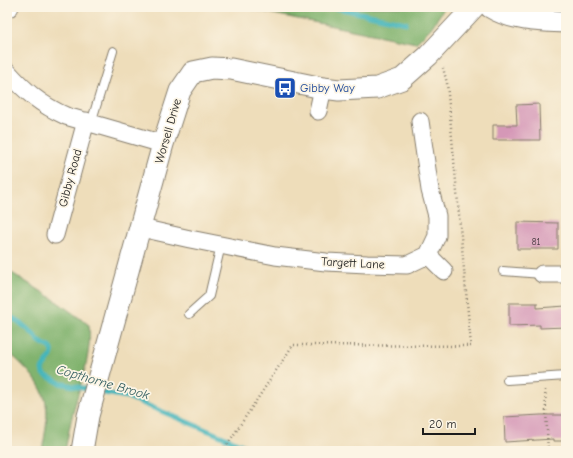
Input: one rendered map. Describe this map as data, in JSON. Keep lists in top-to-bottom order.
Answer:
{
  "streets": {
    "street": ["Worsell Drive", "Gibby Road", "Targett Lane"]
  },
  "crossings": [
    ["Worsell Drive", "Targett Lane"]
  ],
  "water": ["Copthorne Brook"],
  "places": {
    "bus stop": ["Gibby Way"]
  },
  "house_numbers": ["81"],
  "scale_bar": "20 m"
}
